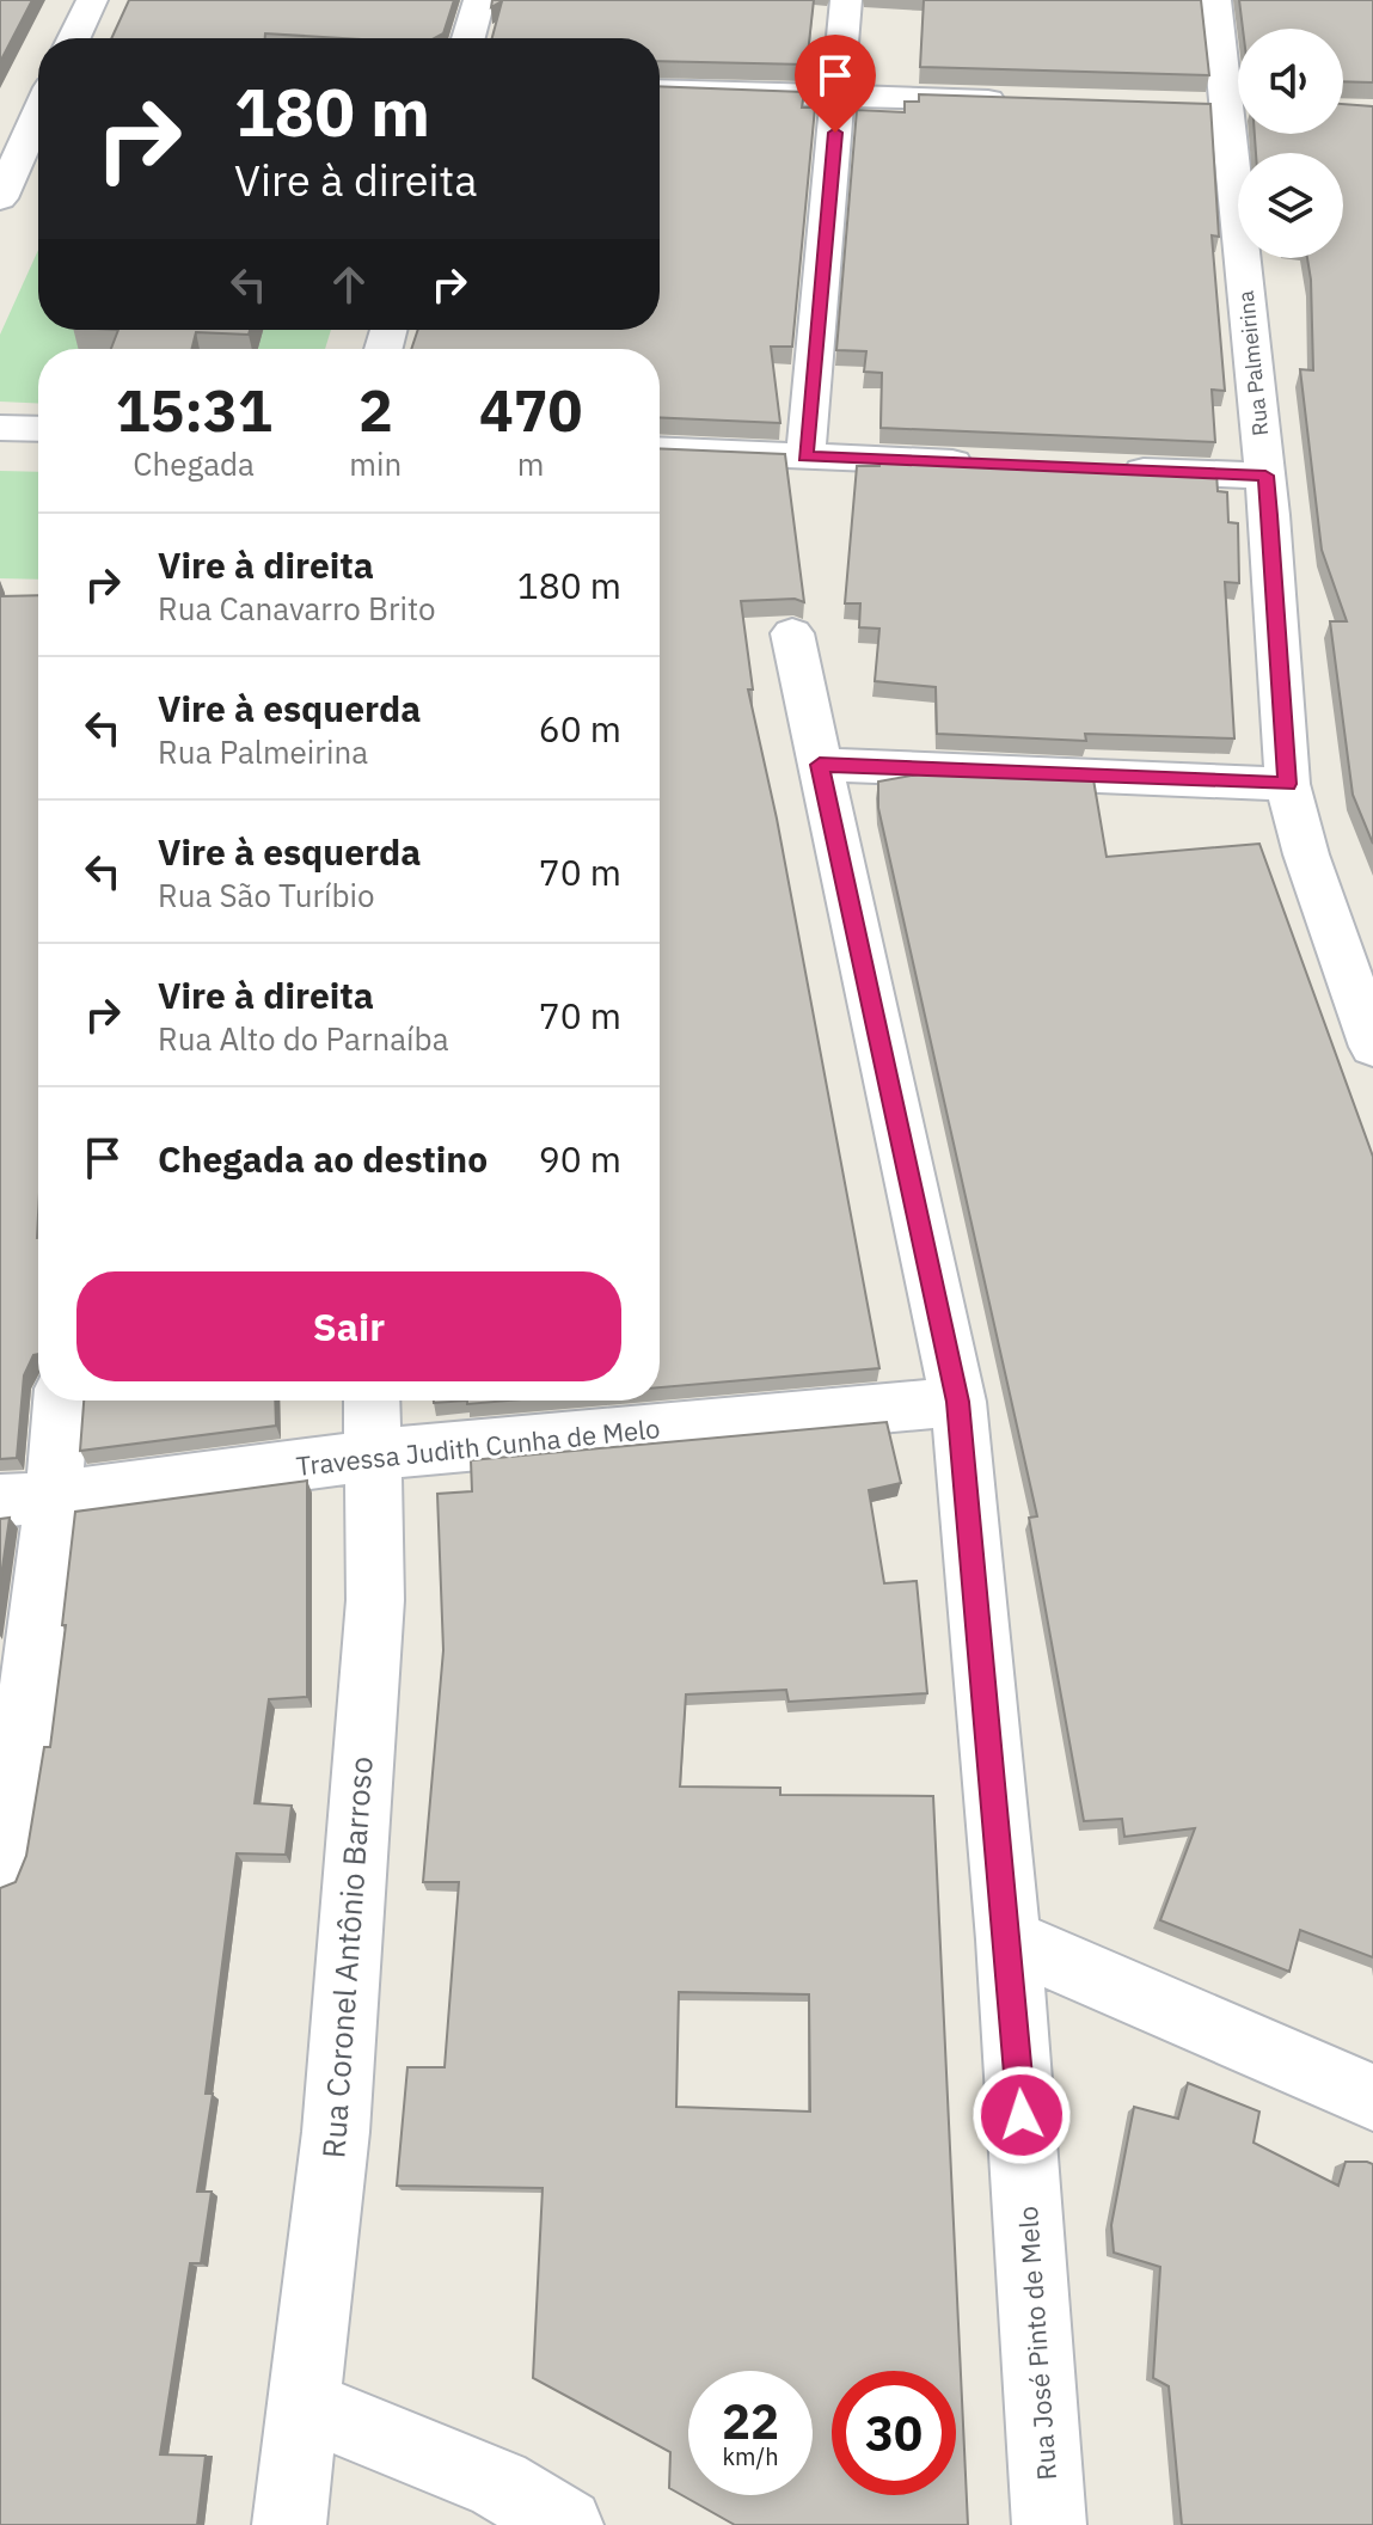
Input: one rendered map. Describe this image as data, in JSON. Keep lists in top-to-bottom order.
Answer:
{
  "streets": {
    "street": [
      "Rua Palmeirina",
      "Travessa Judith Cunha de Melo",
      "Rua Coronel Antônio Barroso",
      "Rua José Pinto de Melo"
    ]
  },
  "crossings": [
    ["Travessa Judith Cunha de Melo", "Rua Coronel Antônio Barroso"],
    ["Travessa Judith Cunha de Melo", "Rua José Pinto de Melo"]
  ],
  "page": {
    "turn": ["180 m", "Vire à direita"],
    "eta": [
      "15:31",
      "Chegada",
      "2",
      "min",
      "470",
      "m"
    ],
    "list": [
      {
        "name": "Vire à direita",
        "note": "Rua Canavarro Brito",
        "value": "180 m"
      },
      {
        "name": "Vire à esquerda",
        "note": "Rua Palmeirina",
        "value": "60 m"
      },
      {
        "name": "Vire à esquerda",
        "note": "Rua São Turíbio",
        "value": "70 m"
      },
      {
        "name": "Vire à direita",
        "note": "Rua Alto do Parnaíba",
        "value": "70 m"
      },
      {
        "name": "Chegada ao destino",
        "value": "90 m"
      }
    ],
    "buttons": "Sair",
    "speed": "22 km/h",
    "limit": "30"
  }
}
